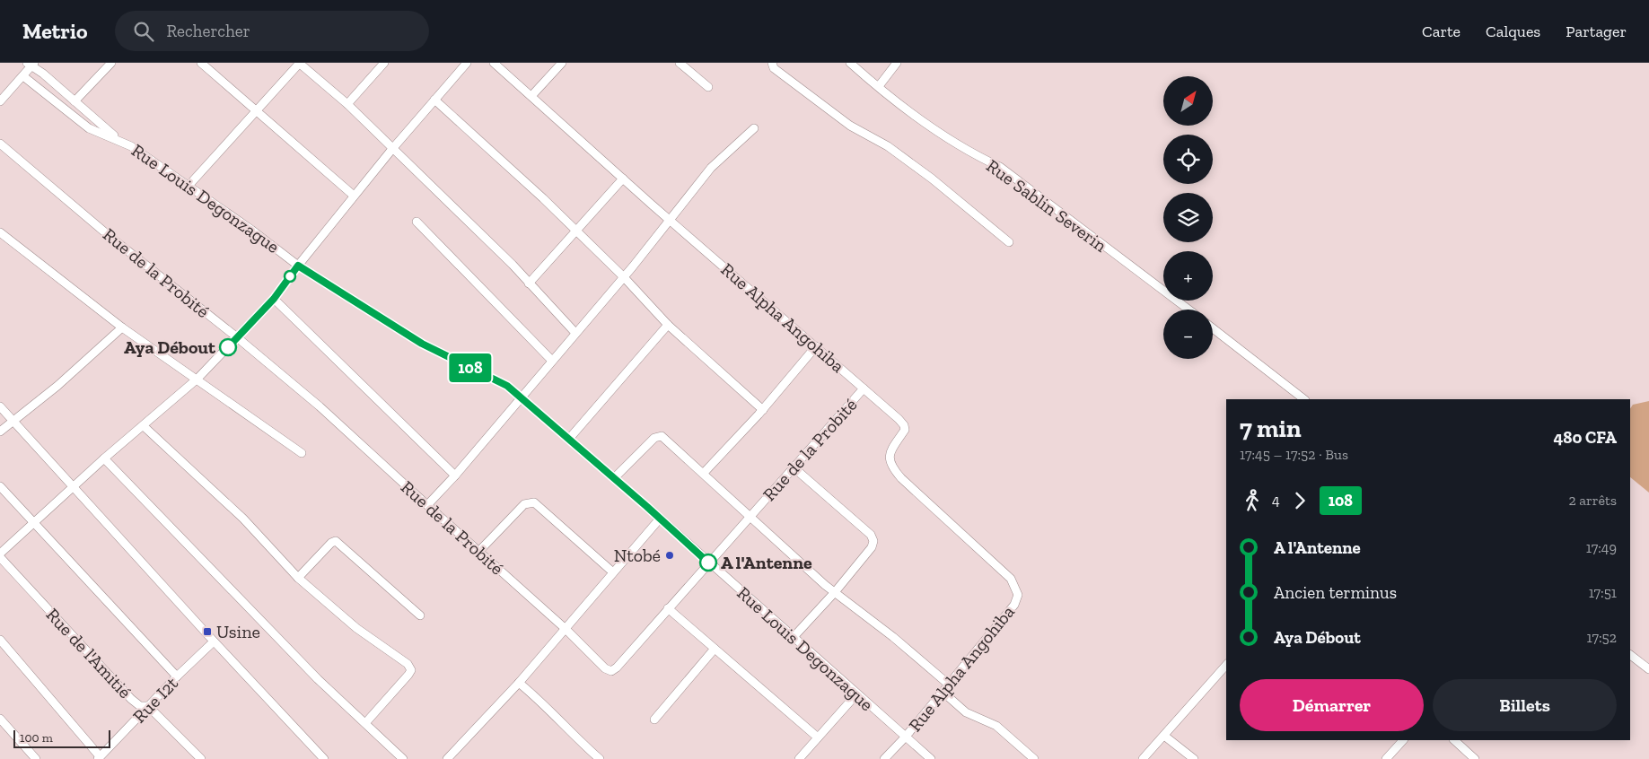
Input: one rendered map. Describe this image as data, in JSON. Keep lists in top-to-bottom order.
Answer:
{
  "streets": {
    "street": [
      "Rue Louis Degonzague",
      "Rue Sablin Severin",
      "Rue de la Probité",
      "Rue Alpha Angohiba",
      "Rue de l'Amitié",
      "Rue I2t"
    ]
  },
  "crossings": [
    ["Rue Louis Degonzague", "Rue de la Probité"],
    ["Rue Louis Degonzague", "Rue Alpha Angohiba"],
    ["Rue de la Probité", "Rue Alpha Angohiba"],
    ["Rue de l'Amitié", "Rue I2t"]
  ],
  "places": {
    "other": ["Aya Débout", "Ntobé", "A l'Antenne"],
    "transit": ["Usine"]
  },
  "lines": ["bus line 108"],
  "scale_bar": "100 m",
  "north": "top right",
  "page": {
    "header": "Metrio",
    "search": "Rechercher",
    "nav": ["Carte", "Calques", "Partager"],
    "on_map": "108",
    "map_buttons": ["+", "−"],
    "heading": ["7 min", "17:45 – 17:52 · Bus", "480 CFA"],
    "legs": ["4", "108", "2 arrêts"],
    "list": [
      {
        "name": "A l'Antenne",
        "value": "17:49"
      },
      {
        "name": "Ancien terminus",
        "value": "17:51"
      },
      {
        "name": "Aya Débout",
        "value": "17:52"
      }
    ],
    "buttons": ["Démarrer", "Billets"],
    "scale": "100 m"
  }
}
